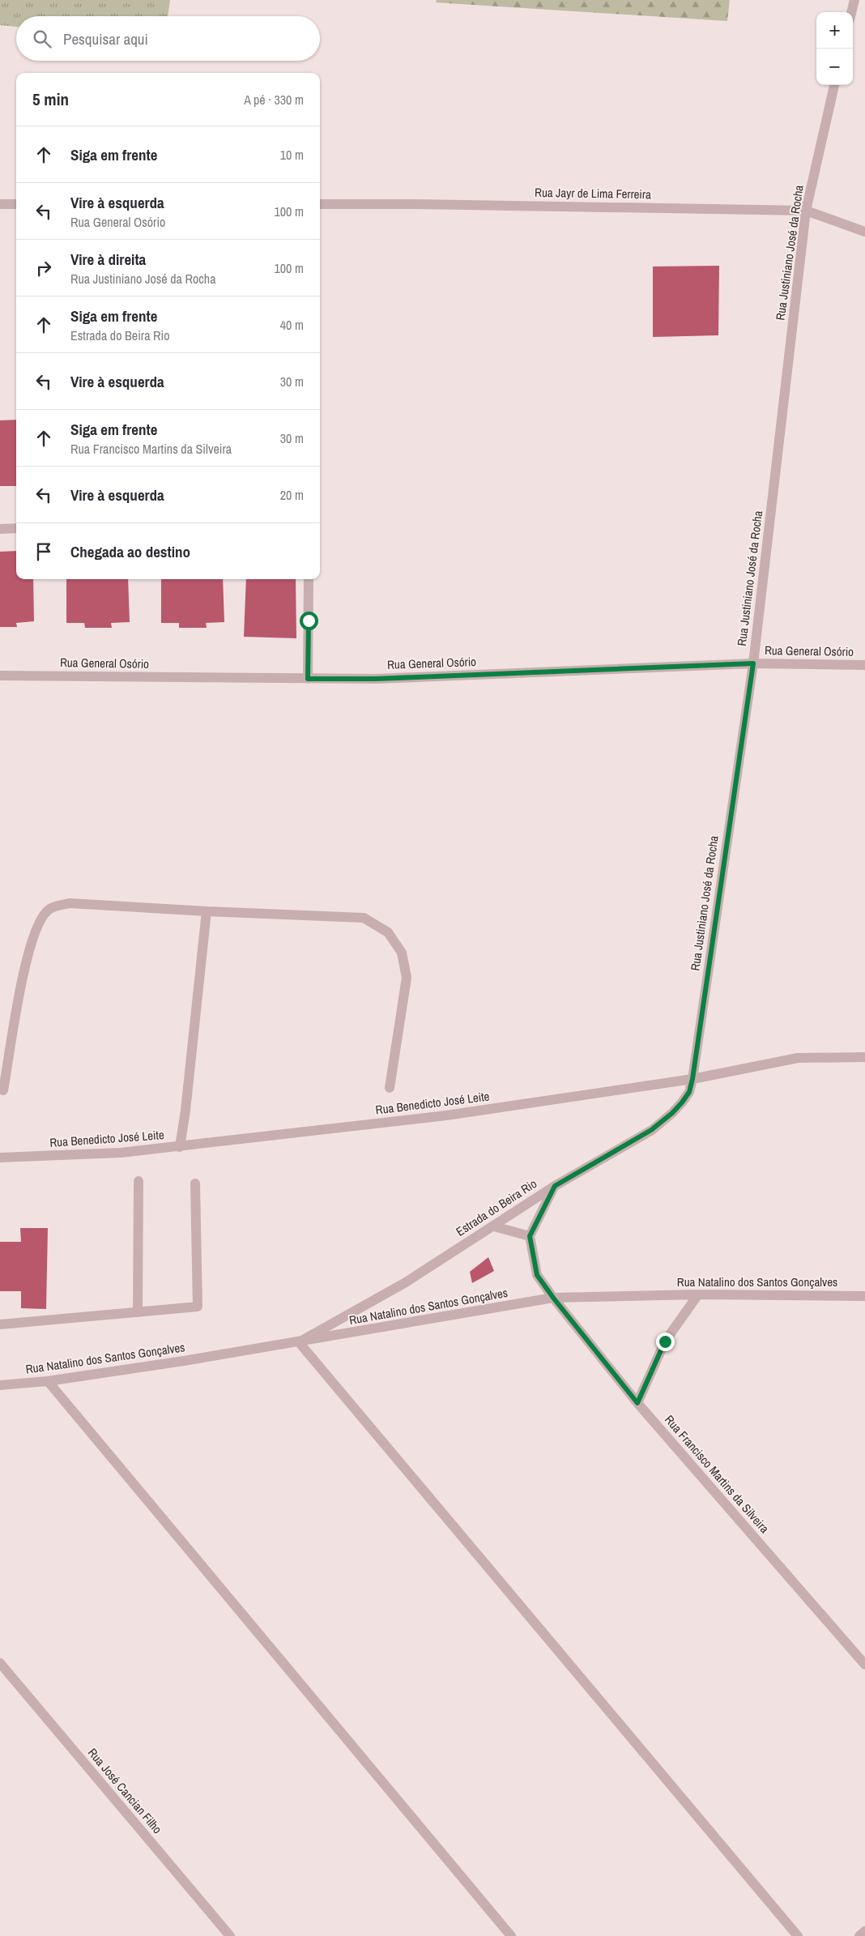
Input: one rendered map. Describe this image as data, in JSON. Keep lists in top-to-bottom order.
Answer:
{
  "streets": {
    "street": [
      "Rua Jayr de Lima Ferreira",
      "Rua Justiniano José da Rocha",
      "Rua General Osório",
      "Rua Benedicto José Leite",
      "Estrada do Beira Rio",
      "Rua Natalino dos Santos Gonçalves",
      "Rua Francisco Martins da Silveira",
      "Rua José Cancian Filho"
    ]
  },
  "crossings": [
    ["Rua Jayr de Lima Ferreira", "Rua Justiniano José da Rocha"],
    ["Rua Justiniano José da Rocha", "Rua General Osório"],
    ["Rua Justiniano José da Rocha", "Rua Benedicto José Leite"],
    ["Rua Justiniano José da Rocha", "Estrada do Beira Rio"],
    ["Rua Benedicto José Leite", "Estrada do Beira Rio"],
    ["Estrada do Beira Rio", "Rua Natalino dos Santos Gonçalves"],
    ["Rua Natalino dos Santos Gonçalves", "Rua Francisco Martins da Silveira"]
  ],
  "page": {
    "map_buttons": ["+", "−"],
    "search": "Pesquisar aqui",
    "heading": ["5 min", "A pé · 330 m"],
    "list": [
      ["Siga em frente", "10 m"],
      ["Vire à esquerda", "Rua General Osório", "100 m"],
      ["Vire à direita", "Rua Justiniano José da Rocha", "100 m"],
      ["Siga em frente", "Estrada do Beira Rio", "40 m"],
      ["Vire à esquerda", "30 m"],
      ["Siga em frente", "Rua Francisco Martins da Silveira", "30 m"],
      ["Vire à esquerda", "20 m"],
      "Chegada ao destino"
    ]
  }
}
